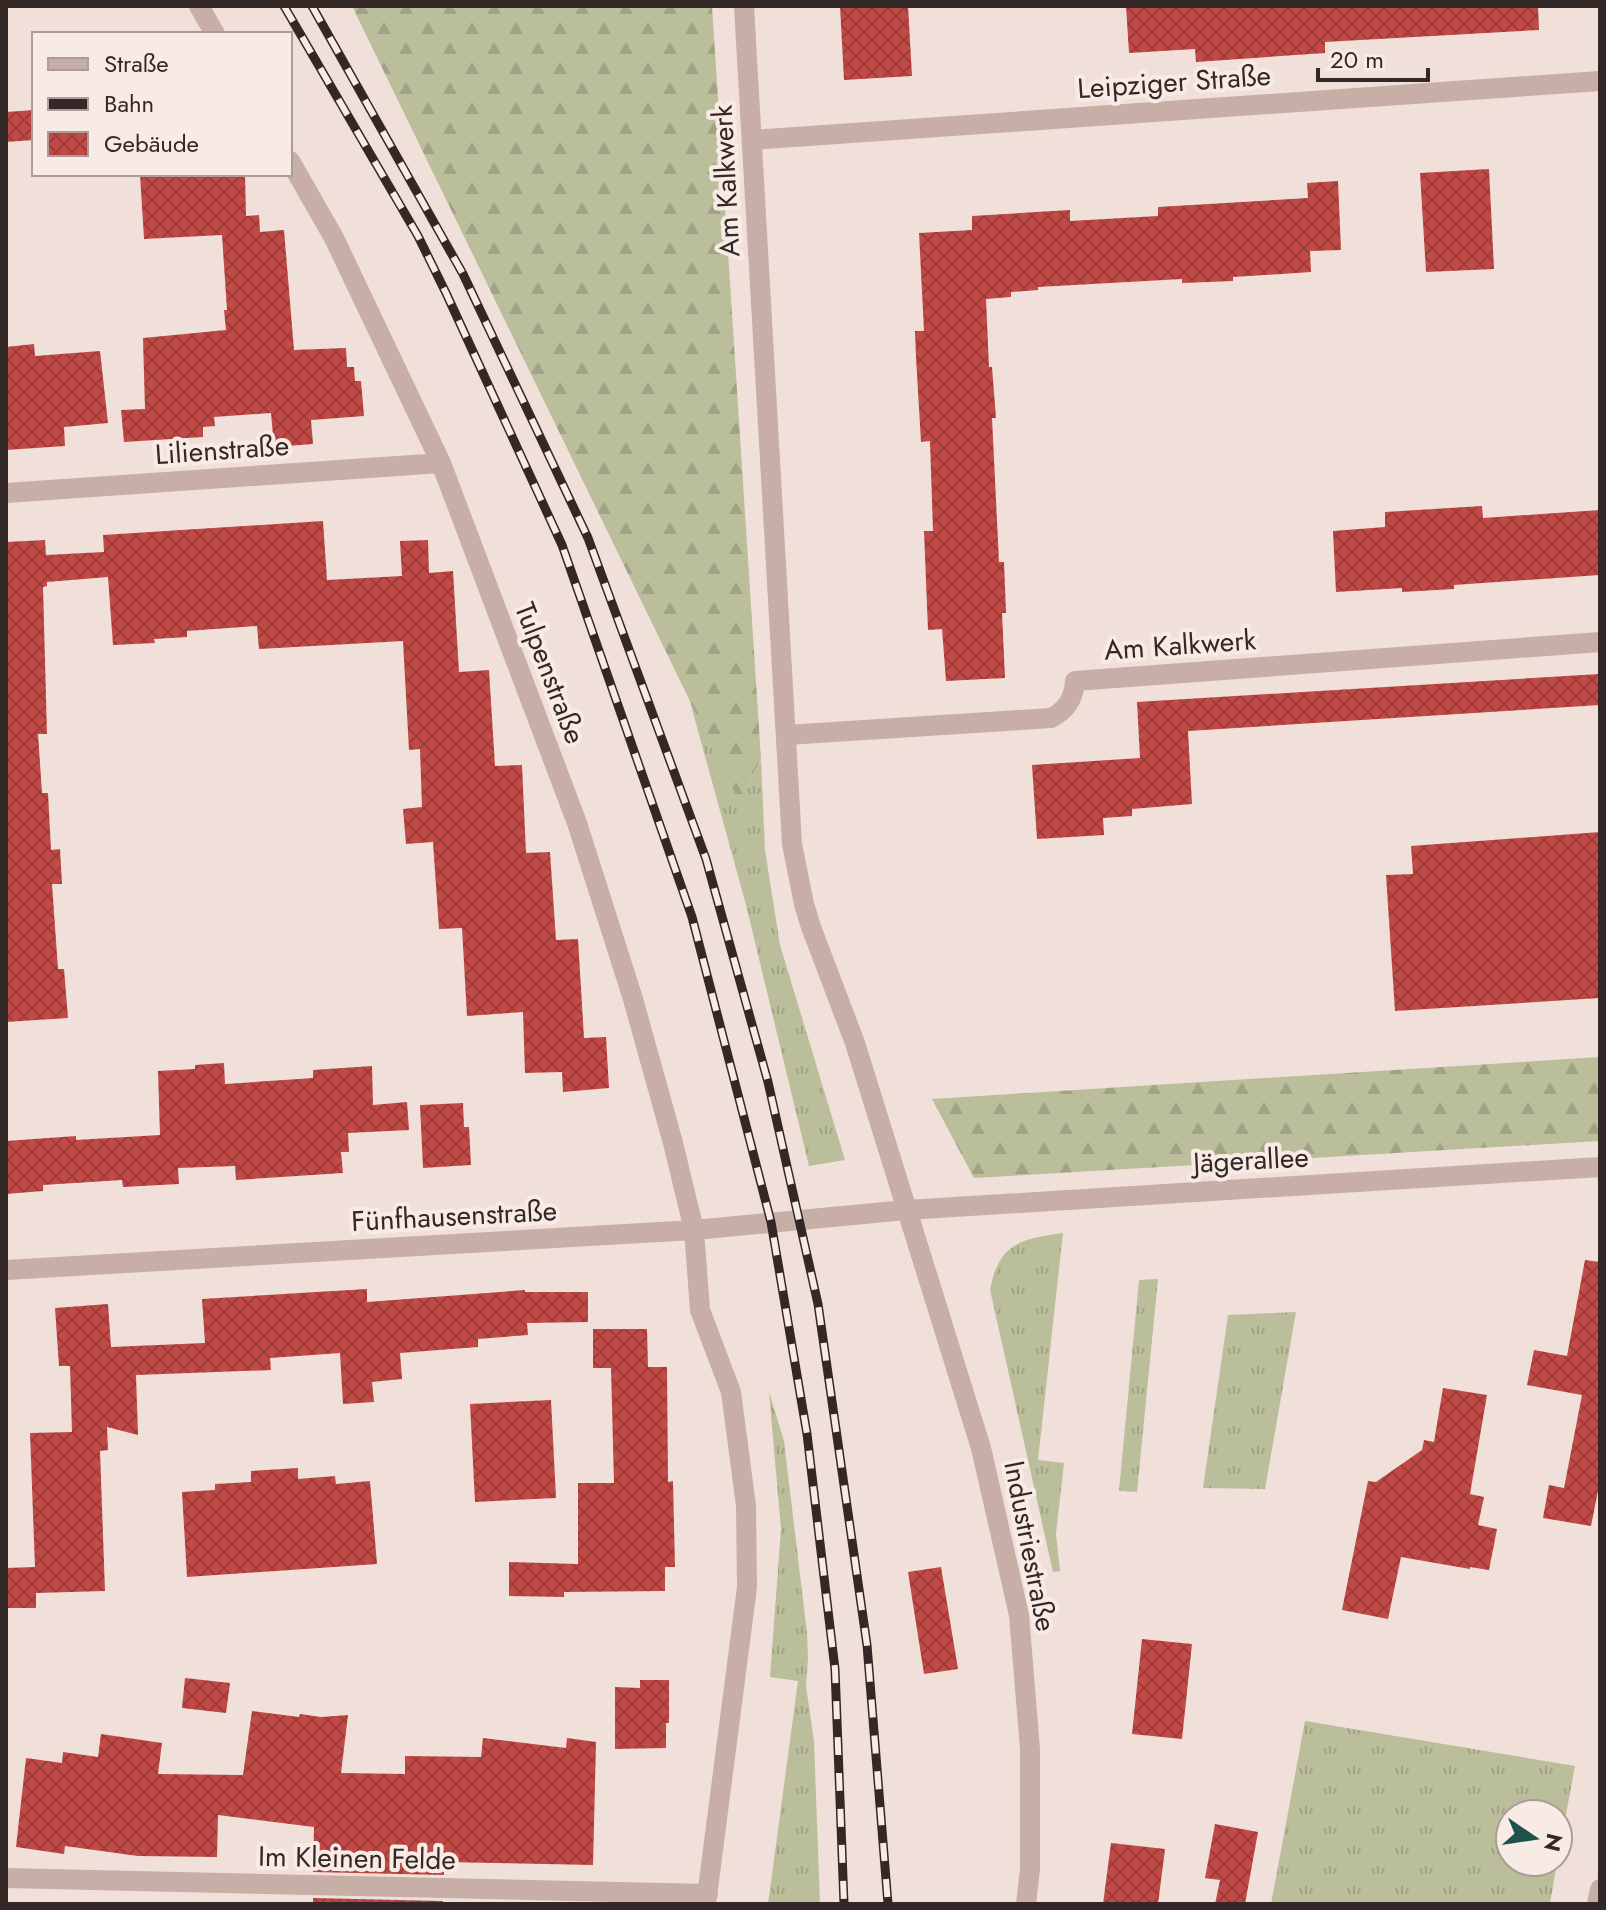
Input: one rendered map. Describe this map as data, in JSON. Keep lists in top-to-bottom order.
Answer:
{
  "streets": {
    "street": [
      "Leipziger Straße",
      "Am Kalkwerk",
      "Lilienstraße",
      "Tulpenstraße",
      "Jägerallee",
      "Fünfhausenstraße",
      "Industriestraße",
      "Im Kleinen Felde"
    ]
  },
  "crossings": [
    ["Leipziger Straße", "Am Kalkwerk"],
    ["Am Kalkwerk", "Jägerallee"],
    ["Am Kalkwerk", "Fünfhausenstraße"],
    ["Am Kalkwerk", "Industriestraße"],
    ["Lilienstraße", "Tulpenstraße"],
    ["Tulpenstraße", "Fünfhausenstraße"],
    ["Tulpenstraße", "Im Kleinen Felde"],
    ["Jägerallee", "Fünfhausenstraße"],
    ["Jägerallee", "Industriestraße"],
    ["Fünfhausenstraße", "Industriestraße"]
  ],
  "legend": ["Straße", "Bahn", "Gebäude"],
  "scale_bar": "20 m",
  "north": "right"
}
